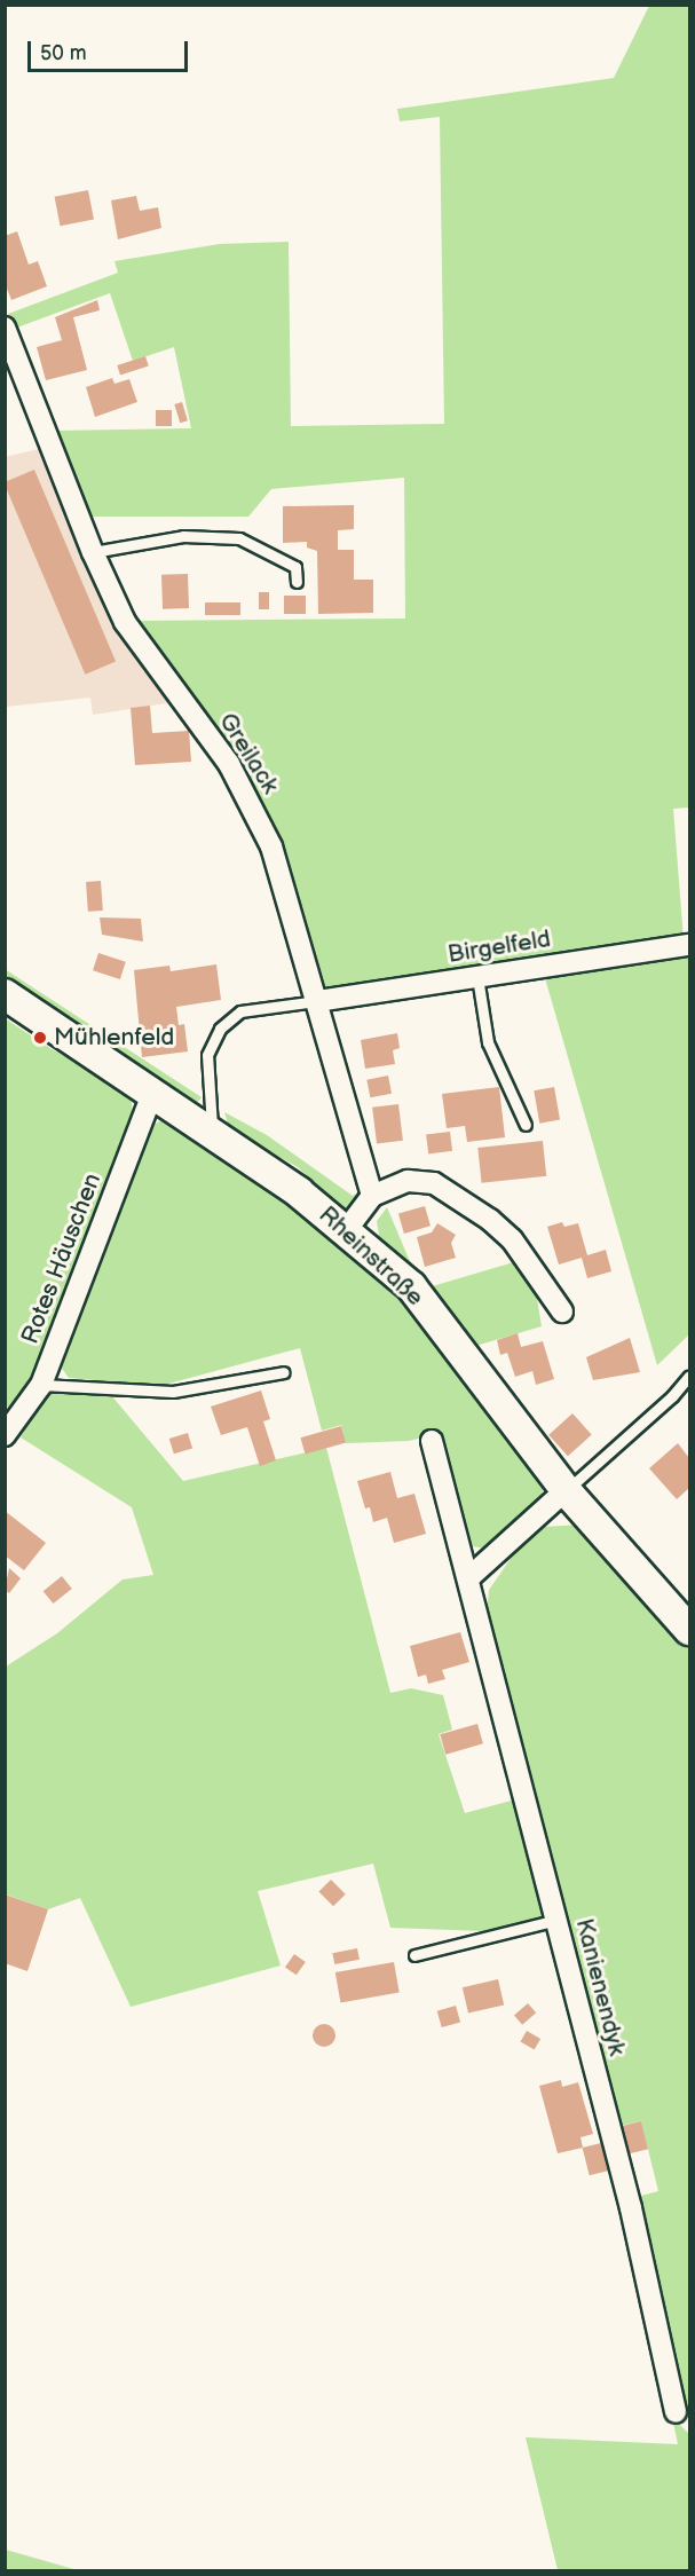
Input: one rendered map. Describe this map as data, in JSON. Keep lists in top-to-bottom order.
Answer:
{
  "streets": {
    "main road": ["Rheinstraße"],
    "street": [
      "Greilack",
      "Birgelfeld",
      "Rotes Häuschen",
      "Kanienendyk"
    ]
  },
  "crossings": [
    ["Greilack", "Birgelfeld"],
    ["Rheinstraße", "Rotes Häuschen"]
  ],
  "places": ["Mühlenfeld"],
  "scale_bar": "50 m"
}
